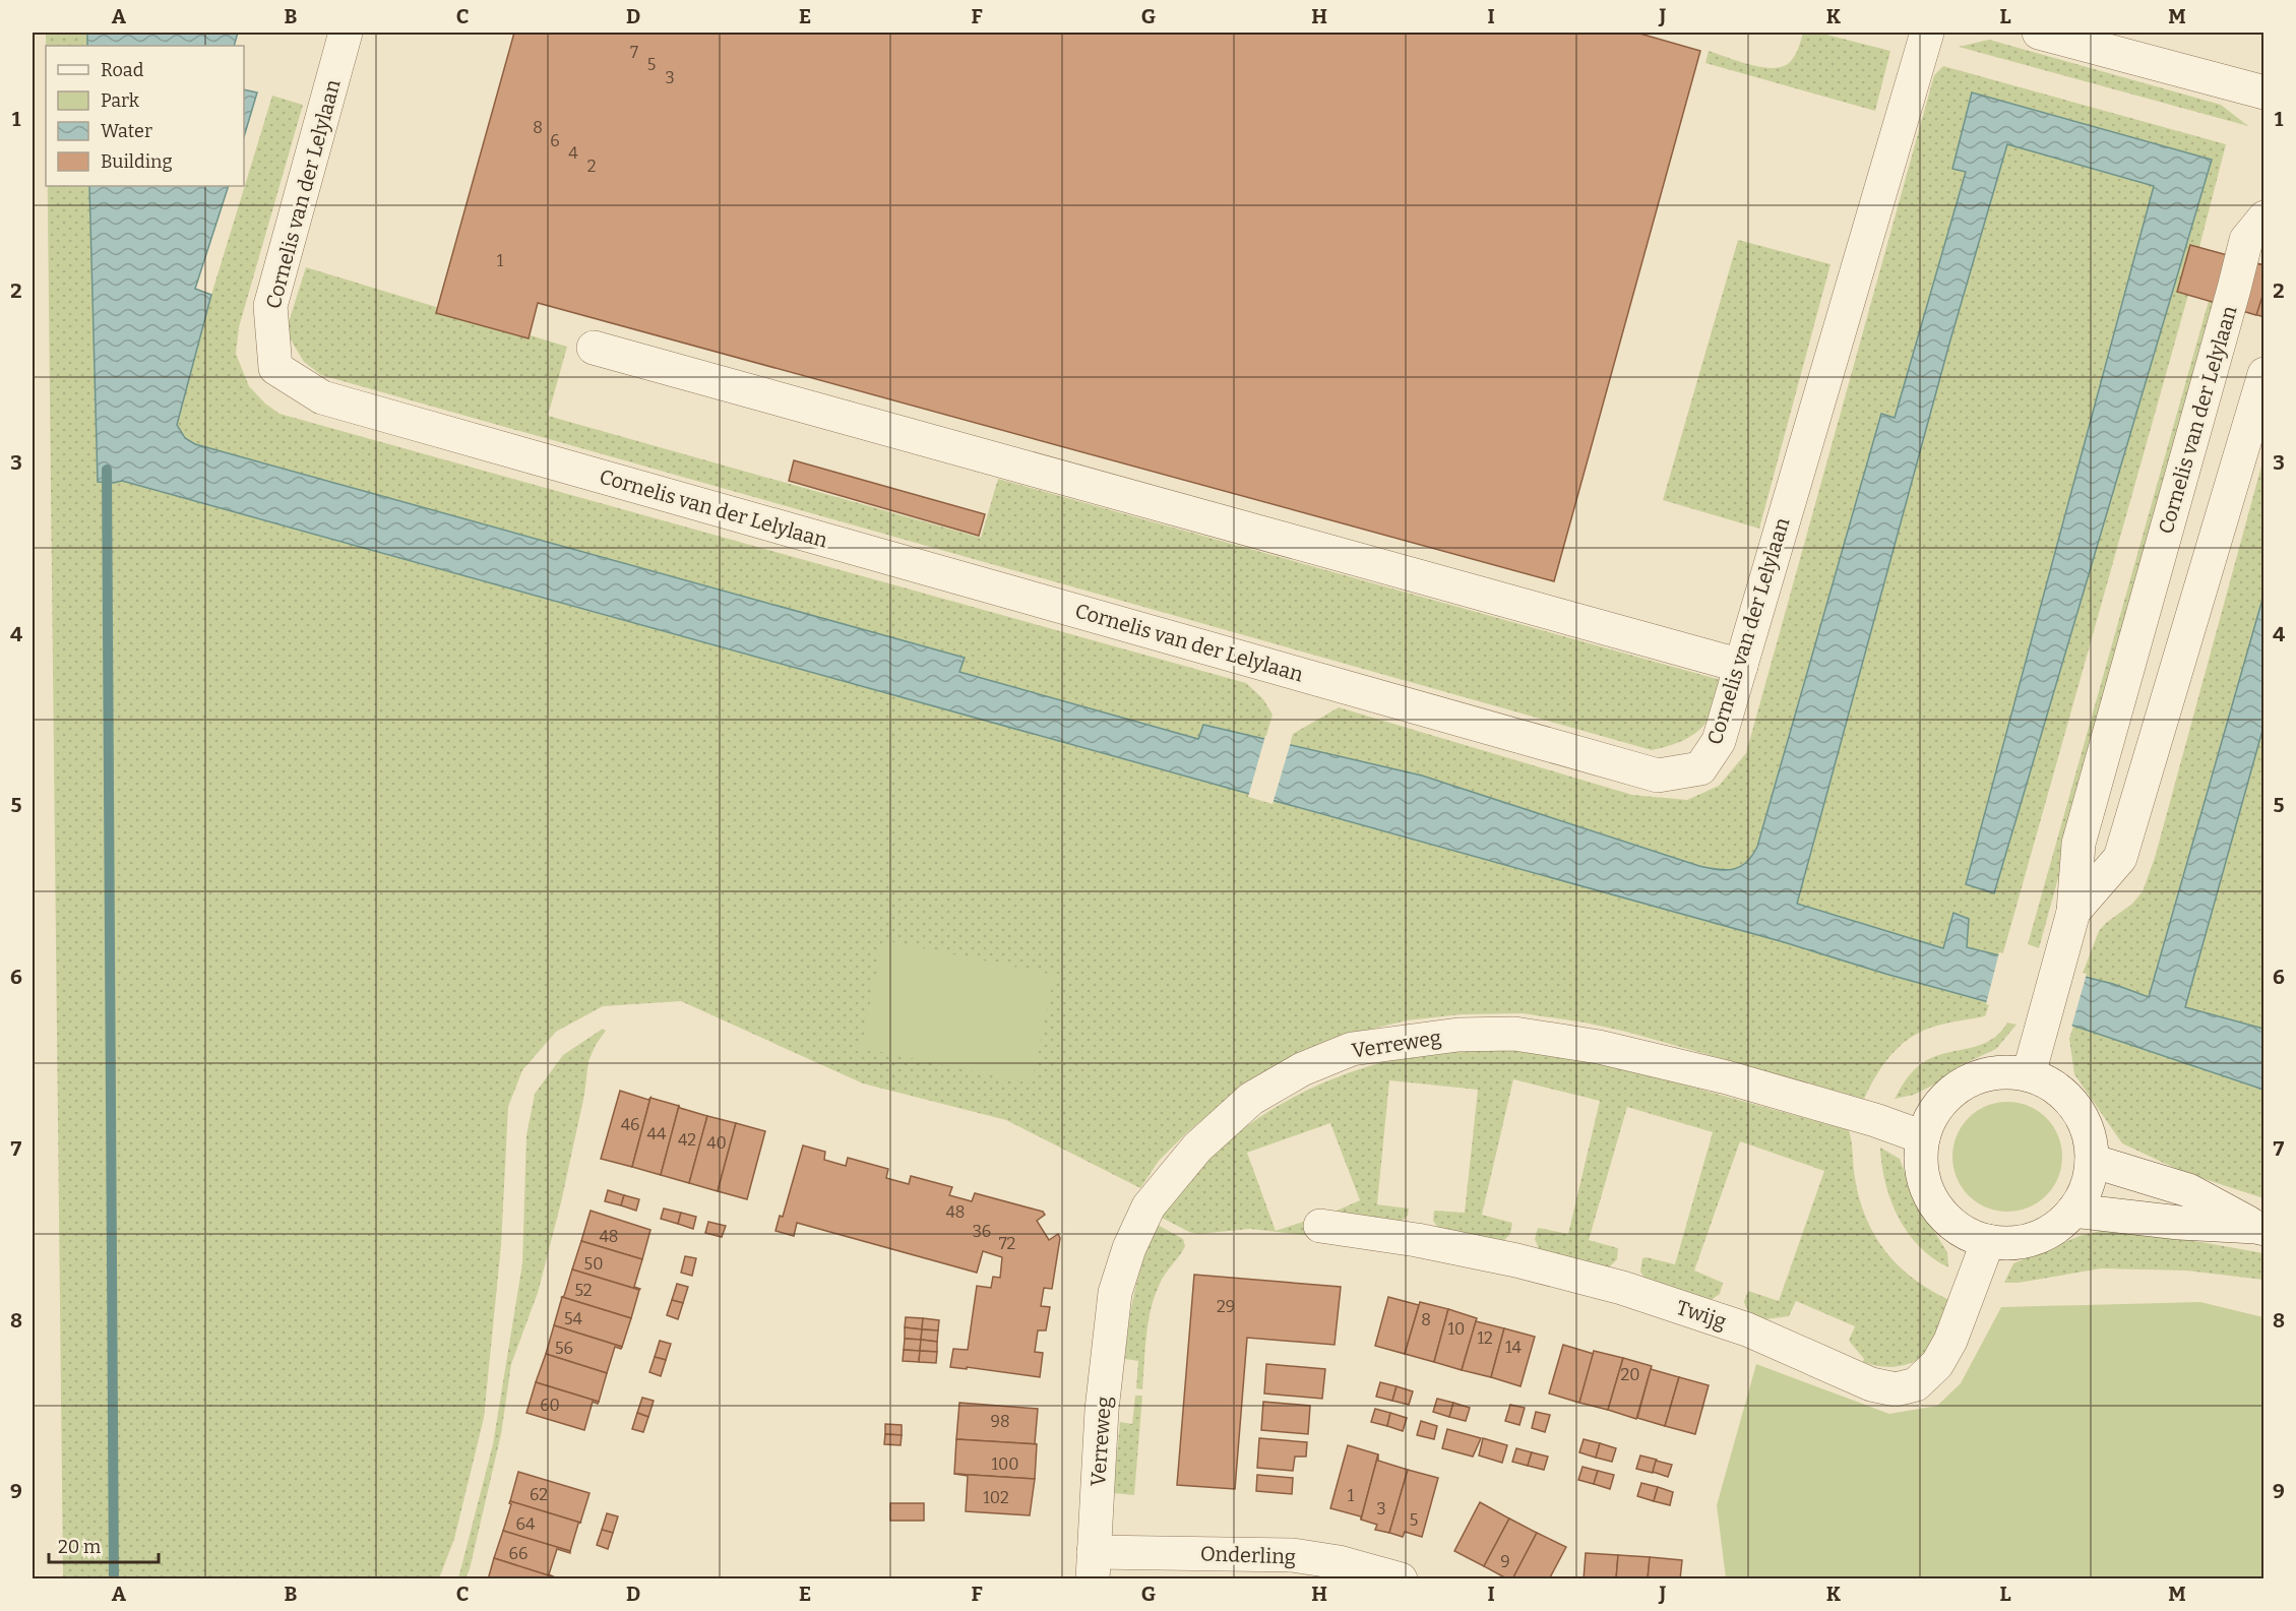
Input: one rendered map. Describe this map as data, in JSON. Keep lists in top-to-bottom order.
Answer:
{
  "streets": {
    "street": [
      "Cornelis van der Lelylaan",
      "Verreweg",
      "Twijg",
      "Onderling"
    ]
  },
  "crossings": [
    ["Cornelis van der Lelylaan", "Verreweg"],
    ["Cornelis van der Lelylaan", "Twijg"],
    ["Verreweg", "Twijg"],
    ["Verreweg", "Onderling"]
  ],
  "house_numbers": [
    "7",
    "5",
    "3",
    "8",
    "6",
    "4",
    "2",
    "1",
    "46",
    "44",
    "42",
    "40",
    "48",
    "36",
    "48",
    "72",
    "50",
    "52",
    "29",
    "54",
    "8",
    "10",
    "12",
    "14",
    "56",
    "20",
    "60",
    "98",
    "100",
    "62",
    "1",
    "102",
    "3",
    "5",
    "64",
    "66",
    "9"
  ],
  "legend": [
    "Road",
    "Park",
    "Water",
    "Building"
  ],
  "scale_bar": "20 m",
  "grid": {
    "columns": [
      "A",
      "B",
      "C",
      "D",
      "E",
      "F",
      "G",
      "H",
      "I",
      "J",
      "K",
      "L",
      "M"
    ],
    "rows": [
      "1",
      "2",
      "3",
      "4",
      "5",
      "6",
      "7",
      "8",
      "9"
    ]
  }
}
